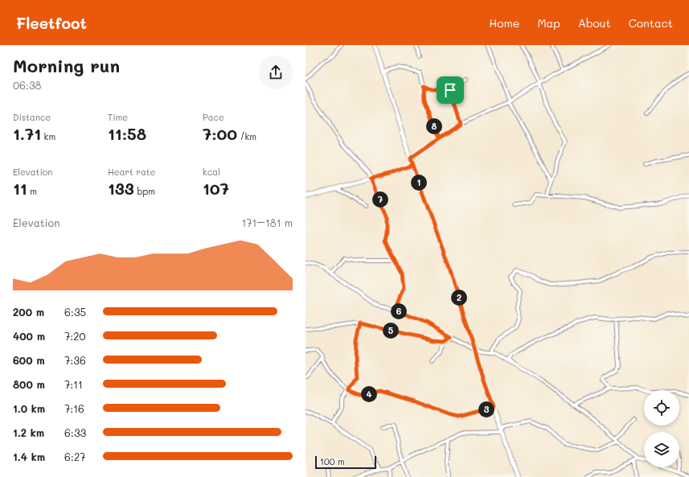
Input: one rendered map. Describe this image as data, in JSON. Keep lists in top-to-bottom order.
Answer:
{
  "scale_bar": "100 m",
  "page": {
    "header": "Fleetfoot",
    "nav": [
      "Home",
      "Map",
      "About",
      "Contact"
    ],
    "heading": ["Morning run", "06:38"],
    "stats": [
      ["Distance", "1.71 km"],
      ["Time", "11:58"],
      ["Pace", "7:00 /km"],
      ["Elevation", "11 m"],
      ["Heart rate", "133 bpm"],
      ["kcal", "107"]
    ],
    "pins": [
      "8",
      "1",
      "7",
      "2",
      "6",
      "5",
      "4",
      "3"
    ],
    "chart": ["Elevation", "171–181 m"],
    "list": [
      {
        "name": "200 m",
        "note": "6:35"
      },
      {
        "name": "400 m",
        "note": "7:20"
      },
      {
        "name": "600 m",
        "note": "7:36"
      },
      {
        "name": "800 m",
        "note": "7:11"
      },
      {
        "name": "1.0 km",
        "note": "7:16"
      },
      {
        "name": "1.2 km",
        "note": "6:33"
      },
      {
        "name": "1.4 km",
        "note": "6:27"
      }
    ],
    "scale": "100 m"
  }
}
